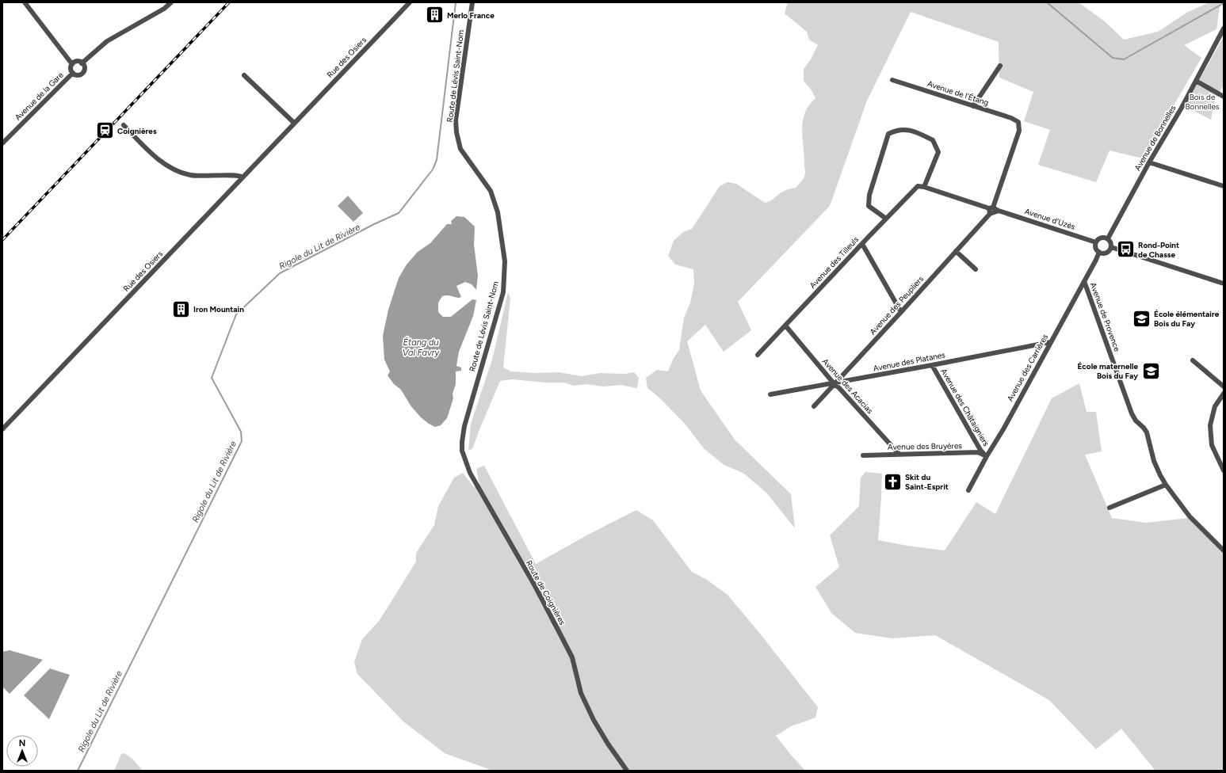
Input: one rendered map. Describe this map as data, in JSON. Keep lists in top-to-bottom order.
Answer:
{
  "streets": {
    "street": [
      "Rue des Osiers",
      "Route de Lévis Saint-Nom",
      "Avenue de l'Étang",
      "Avenue de la Gare",
      "Avenue de Bonnelles",
      "Avenue d'Uzès",
      "Avenue des Tilleuls",
      "Avenue des Peupliers",
      "Avenue de Provence",
      "Avenue des Platanes",
      "Avenue des Carrières",
      "Avenue des Acacias",
      "Avenue des Châtaigniers",
      "Avenue des Bruyères",
      "Route de Coignières"
    ]
  },
  "crossings": [
    ["Route de Lévis Saint-Nom", "Route de Coignières"],
    ["Avenue de l'Étang", "Avenue d'Uzès"],
    ["Avenue de l'Étang", "Avenue des Peupliers"],
    ["Avenue de Bonnelles", "Avenue d'Uzès"],
    ["Avenue de Bonnelles", "Avenue des Carrières"],
    ["Avenue d'Uzès", "Avenue des Peupliers"],
    ["Avenue d'Uzès", "Avenue des Carrières"],
    ["Avenue des Tilleuls", "Avenue des Acacias"],
    ["Avenue des Peupliers", "Avenue des Platanes"],
    ["Avenue des Peupliers", "Avenue des Acacias"],
    ["Avenue de Provence", "Avenue des Carrières"],
    ["Avenue des Platanes", "Avenue des Carrières"],
    ["Avenue des Platanes", "Avenue des Acacias"],
    ["Avenue des Platanes", "Avenue des Châtaigniers"],
    ["Avenue des Carrières", "Avenue des Châtaigniers"],
    ["Avenue des Carrières", "Avenue des Bruyères"],
    ["Avenue des Acacias", "Avenue des Bruyères"],
    ["Avenue des Châtaigniers", "Avenue des Bruyères"]
  ],
  "water": ["Rigole du Lit de Rivière", "Étang du Val Favry"],
  "parks": ["Bois de Bonnelles"],
  "places": {
    "building": ["Merlo France", "Iron Mountain"],
    "station": ["Coignières"],
    "bus stop": ["Rond-Point de Chasse"],
    "school or university": ["École élémentaire Bois du Fay", "École maternelle Bois du Fay"],
    "church": ["Skit du Saint-Esprit"]
  },
  "north": "top"
}
